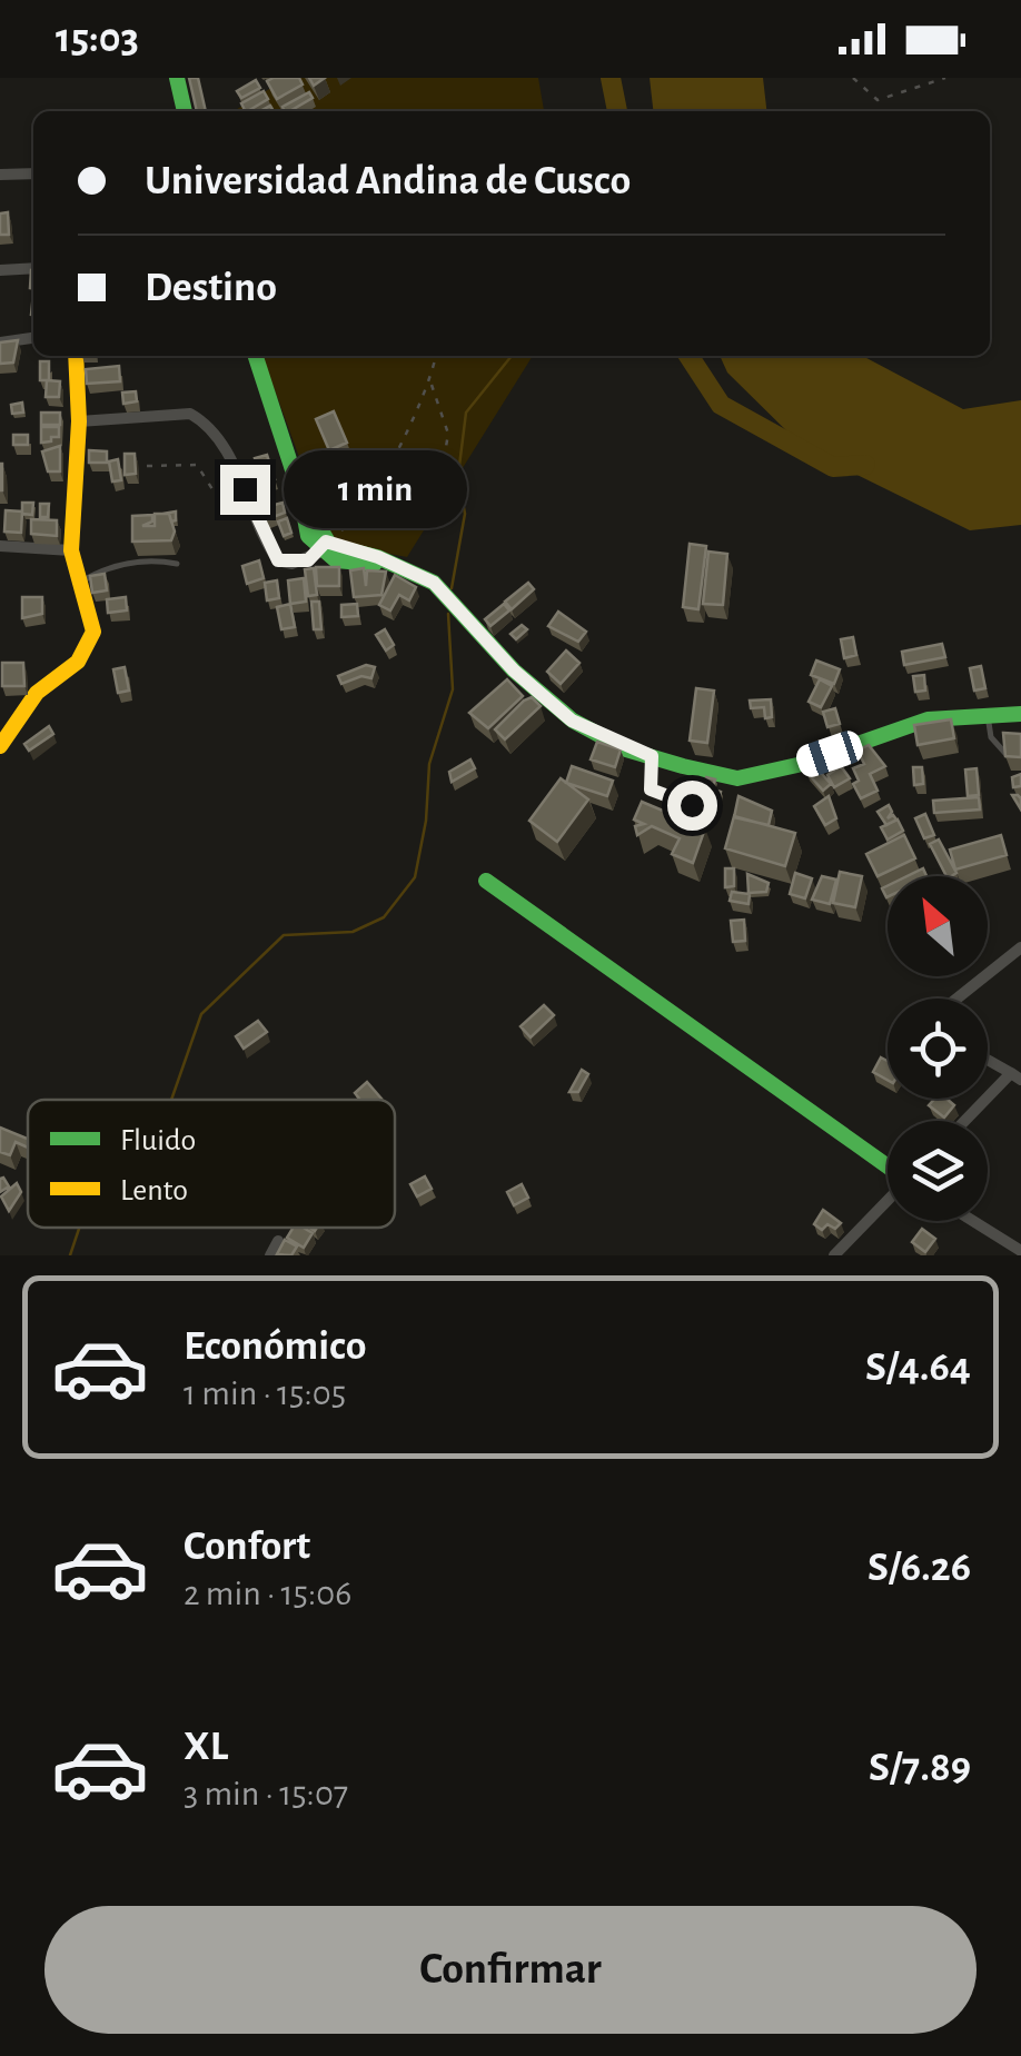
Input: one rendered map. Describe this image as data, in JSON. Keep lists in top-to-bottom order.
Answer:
{
  "legend": ["Fluido", "Lento"],
  "north": "top left",
  "page": {
    "status": "15:03",
    "banner": ["Universidad Andina de Cusco", "Destino"],
    "bubble": "1 min",
    "list": [
      {
        "name": "Económico",
        "note": "1 min · 15:05",
        "value": "S/4.64"
      },
      {
        "name": "Confort",
        "note": "2 min · 15:06",
        "value": "S/6.26"
      },
      {
        "name": "XL",
        "note": "3 min · 15:07",
        "value": "S/7.89"
      }
    ],
    "buttons": "Confirmar"
  }
}
